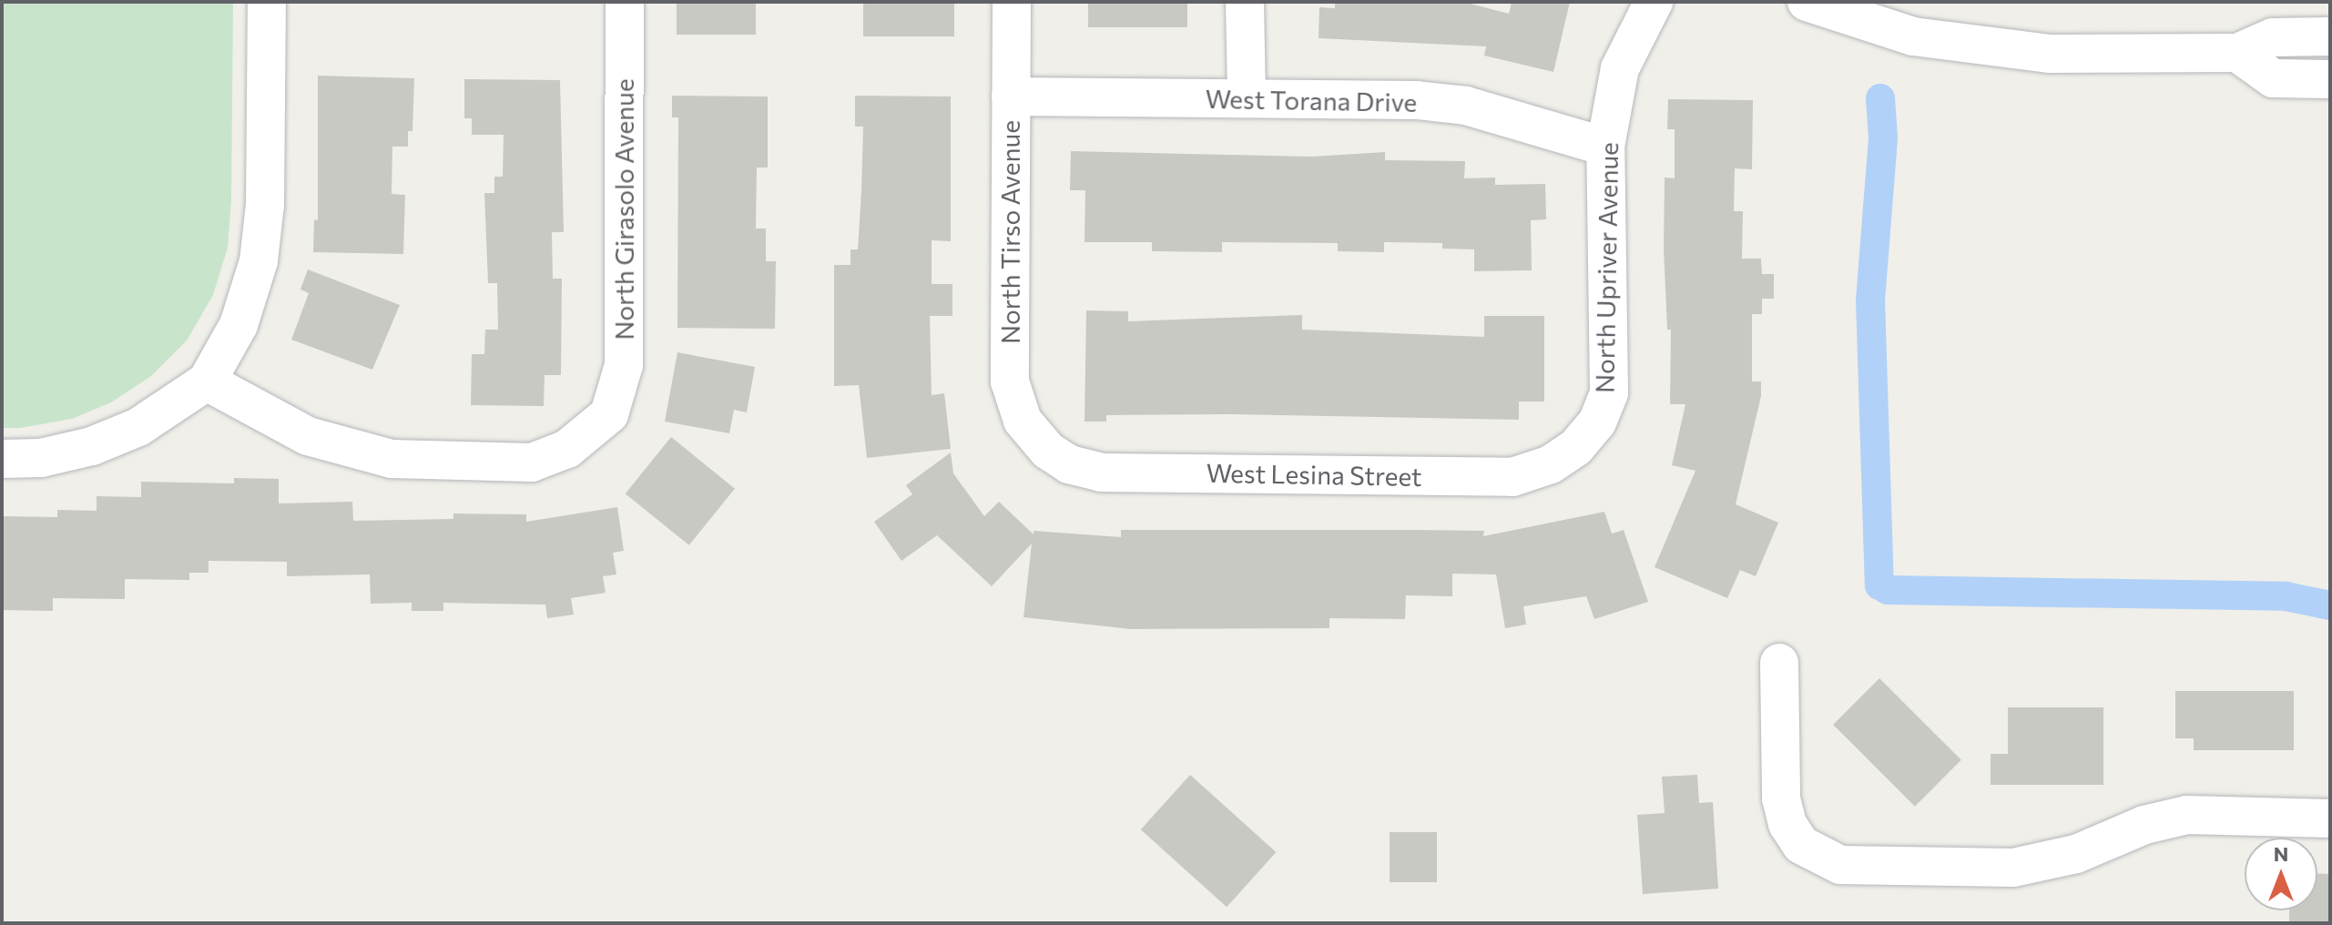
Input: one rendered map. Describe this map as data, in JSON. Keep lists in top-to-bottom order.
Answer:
{
  "streets": {
    "street": [
      "West Torana Drive",
      "North Girasolo Avenue",
      "North Tirso Avenue",
      "North Upriver Avenue",
      "West Lesina Street"
    ]
  },
  "crossings": [
    ["West Torana Drive", "North Tirso Avenue"],
    ["West Torana Drive", "North Upriver Avenue"],
    ["North Tirso Avenue", "West Lesina Street"],
    ["North Upriver Avenue", "West Lesina Street"]
  ],
  "north": "top"
}
